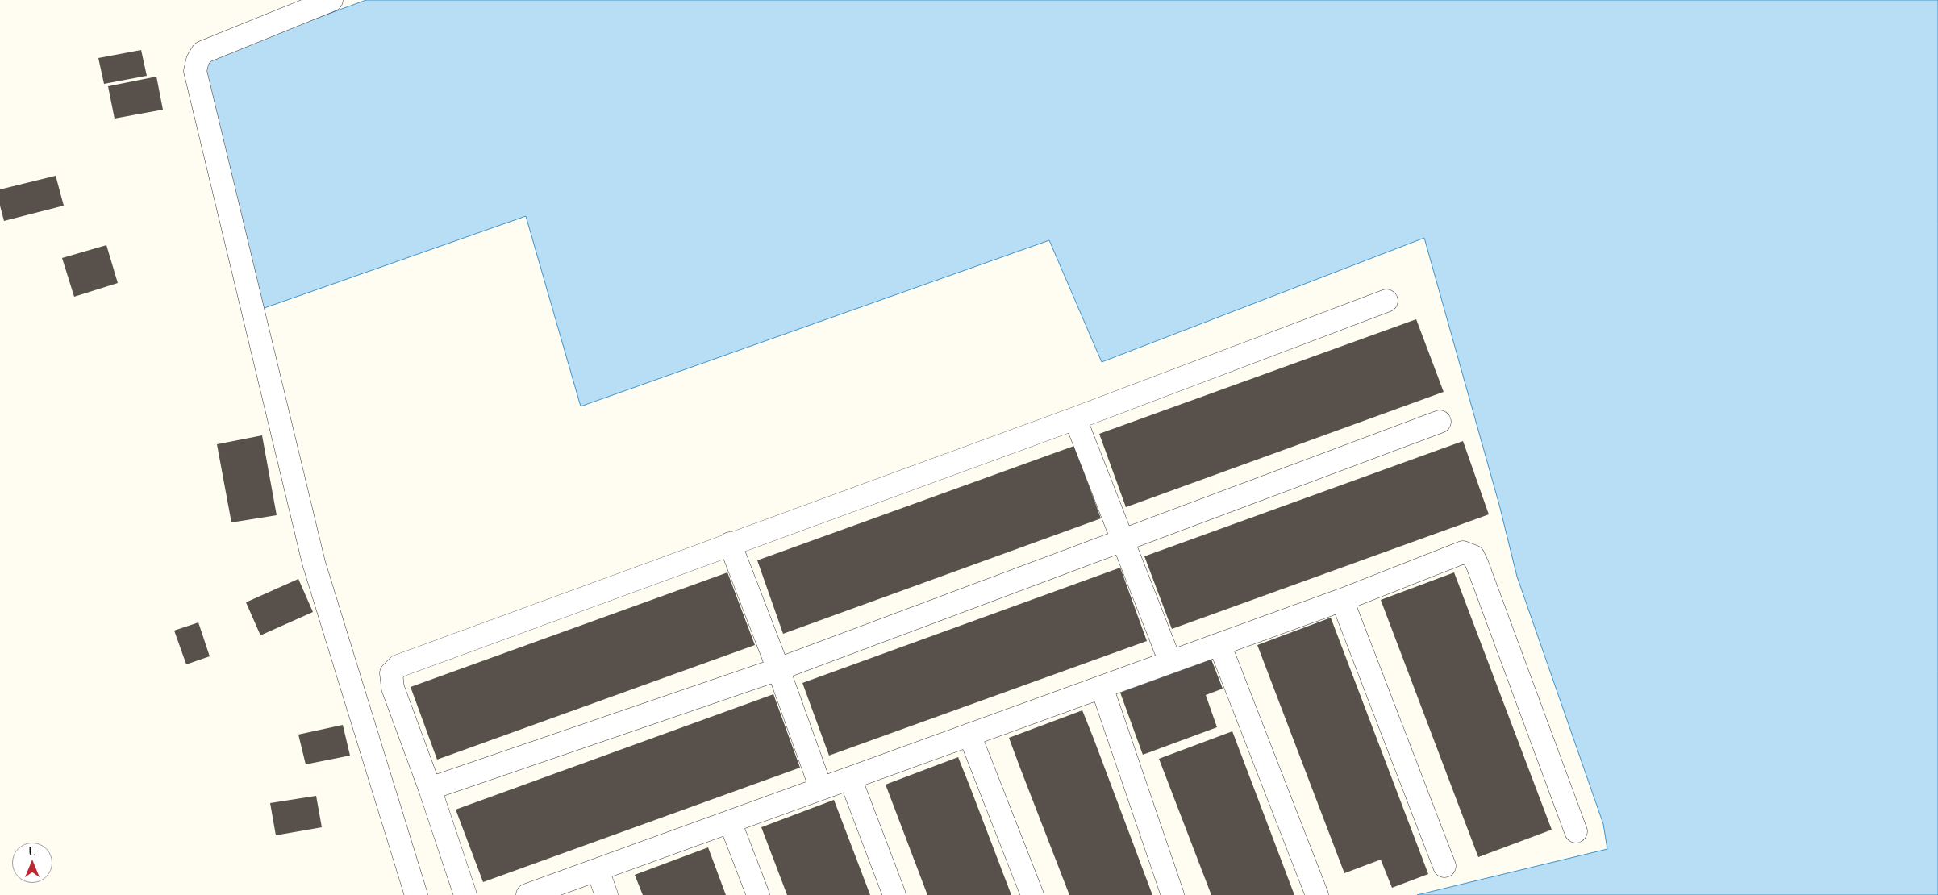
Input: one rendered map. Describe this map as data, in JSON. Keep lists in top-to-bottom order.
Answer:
{
  "north": "top"
}
